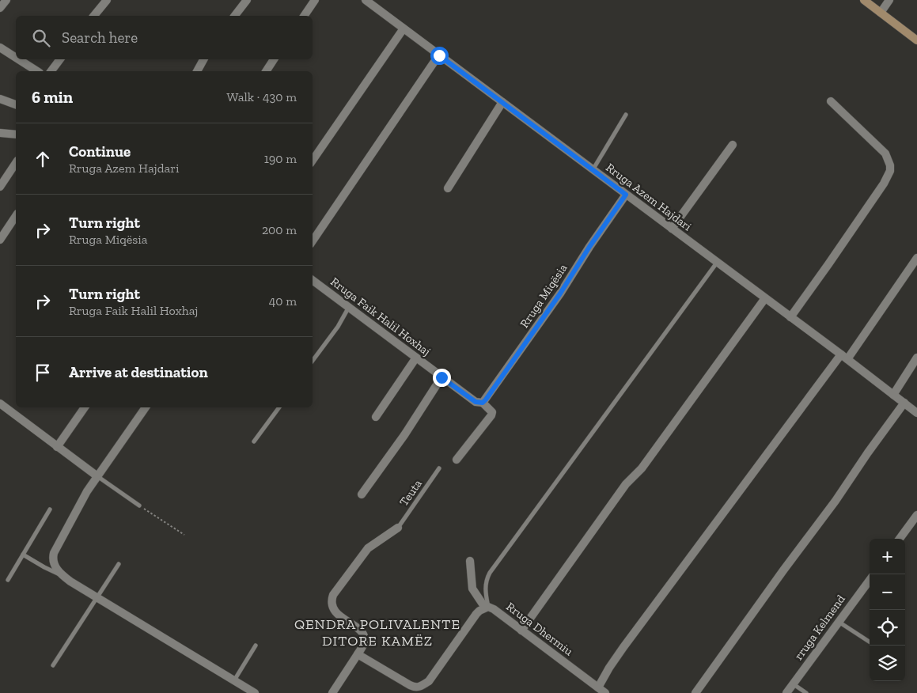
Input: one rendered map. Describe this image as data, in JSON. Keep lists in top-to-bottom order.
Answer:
{
  "streets": {
    "street": [
      "Rruga Azem Hajdari",
      "Rruga Miqësia",
      "Rruga Faik Halil Hoxhaj",
      "rruga Kelmend",
      "Rruga Dhermiu"
    ],
    "lane": ["Teuta"]
  },
  "crossings": [
    ["Rruga Azem Hajdari", "Rruga Miqësia"],
    ["Rruga Miqësia", "Rruga Faik Halil Hoxhaj"]
  ],
  "districts": ["QENDRA POLIVALENTE DITORE KAMËZ"],
  "page": {
    "search": "Search here",
    "heading": ["6 min", "Walk · 430 m"],
    "list": [
      ["Continue", "Rruga Azem Hajdari", "190 m"],
      ["Turn right", "Rruga Miqësia", "200 m"],
      ["Turn right", "Rruga Faik Halil Hoxhaj", "40 m"],
      "Arrive at destination"
    ],
    "map_buttons": ["+", "−"]
  }
}
